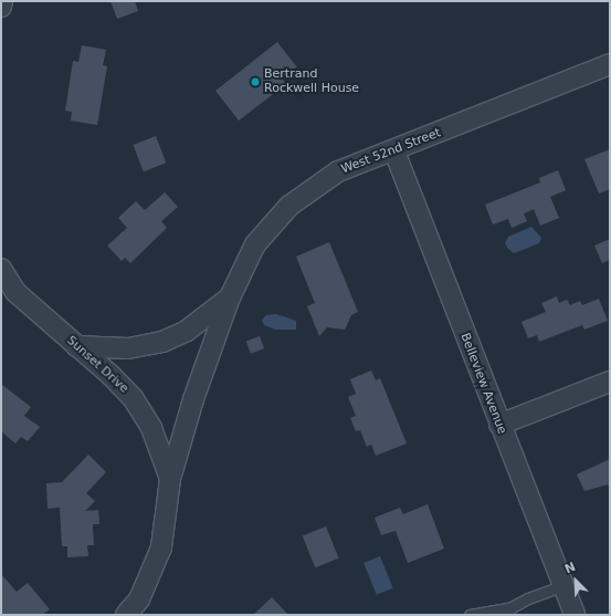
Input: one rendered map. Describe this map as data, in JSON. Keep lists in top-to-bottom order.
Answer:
{
  "streets": {
    "street": ["West 52nd Street", "Sunset Drive", "Belleview Avenue"]
  },
  "crossings": [
    ["West 52nd Street", "Sunset Drive"],
    ["West 52nd Street", "Belleview Avenue"]
  ],
  "places": ["Bertrand Rockwell House"],
  "north": "top left"
}
